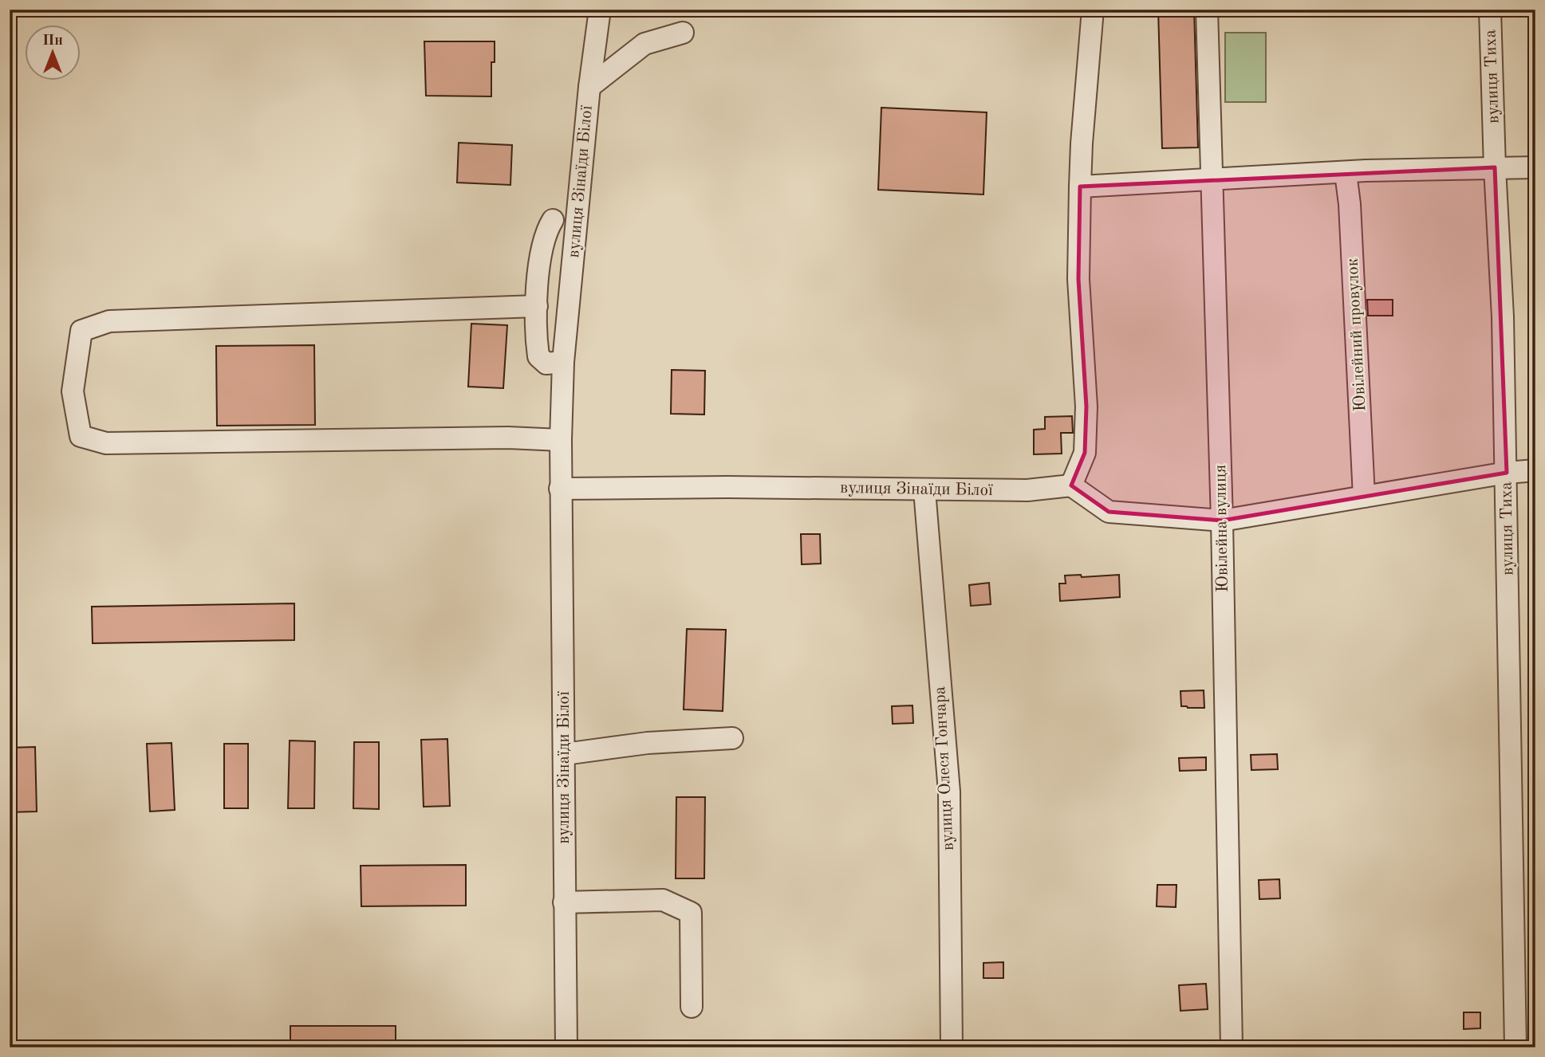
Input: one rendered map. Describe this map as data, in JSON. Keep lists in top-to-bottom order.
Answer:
{
  "streets": {
    "street": [
      "вулиця Тиха",
      "вулиця Зінаїди Білої",
      "Ювілейний провулок",
      "Ювілейна вулиця",
      "вулиця Олеся Гончара"
    ]
  },
  "crossings": [
    ["вулиця Зінаїди Білої", "вулиця Олеся Гончара"]
  ],
  "north": "top"
}
